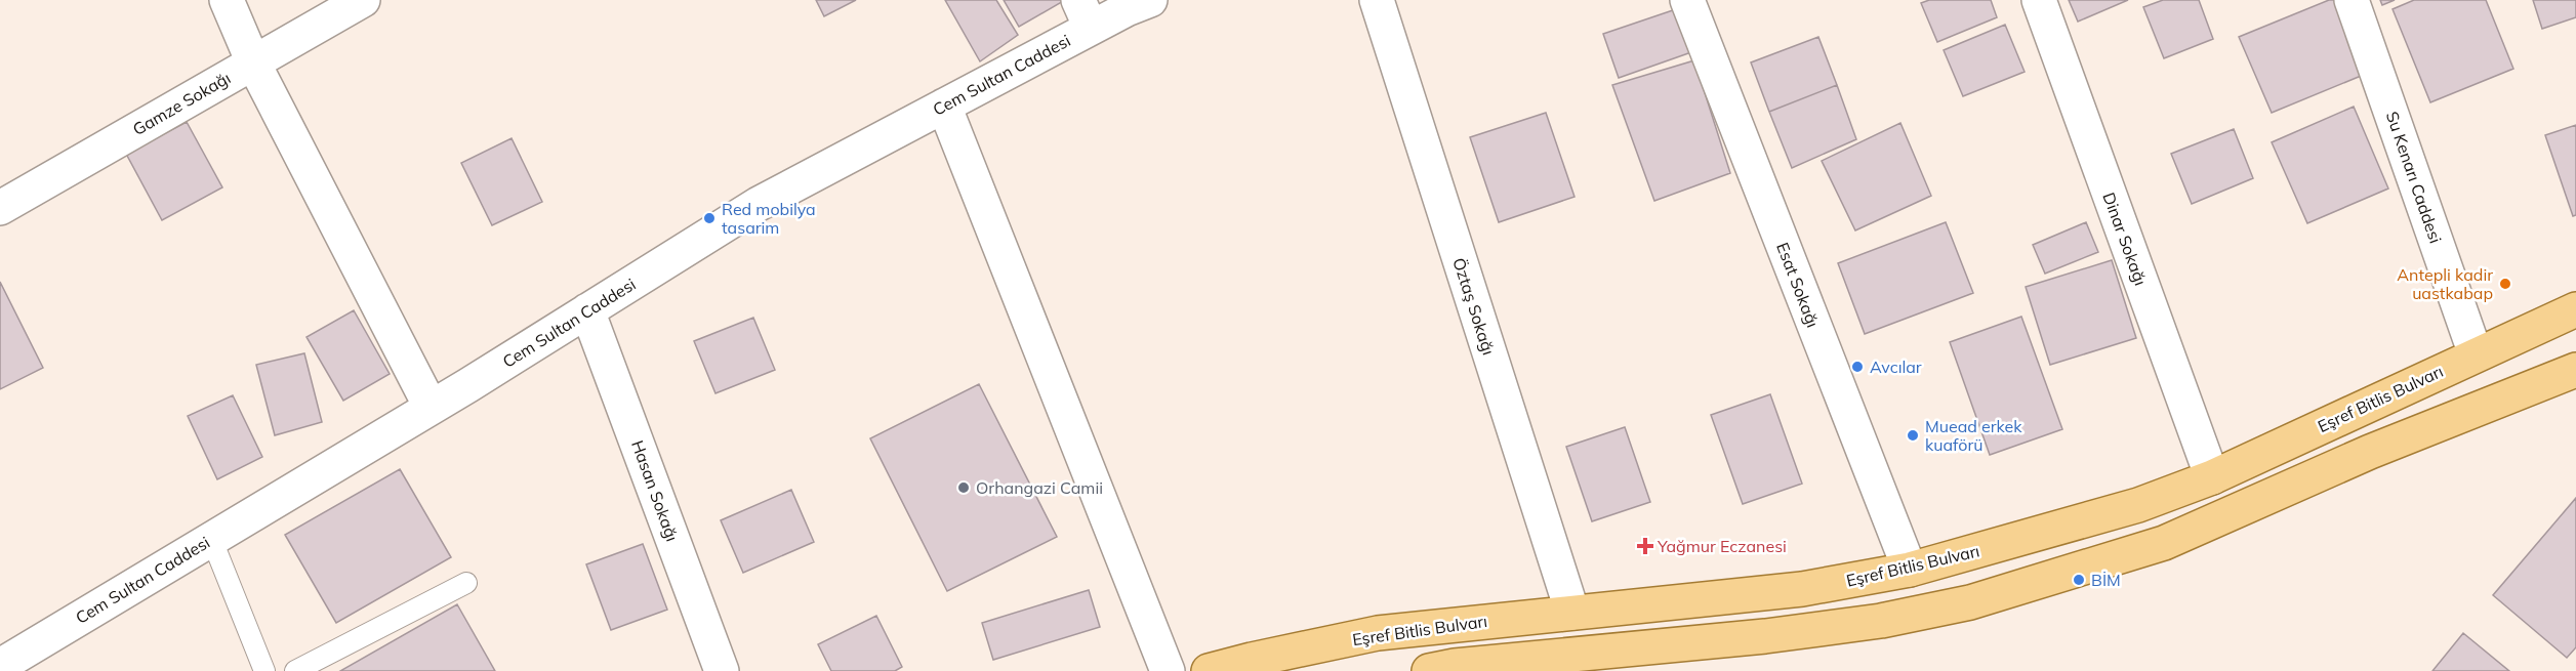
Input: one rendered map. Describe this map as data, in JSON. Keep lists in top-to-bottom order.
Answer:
{
  "streets": {
    "main road": ["Eşref Bitlis Bulvarı"],
    "street": [
      "Cem Sultan Caddesi",
      "Gamze Sokağı",
      "Su Kenarı Caddesi",
      "Dinar Sokağı",
      "Esat Sokağı",
      "Öztaş Sokağı",
      "Hasan Sokağı"
    ]
  },
  "crossings": [
    ["Cem Sultan Caddesi", "Hasan Sokağı"],
    ["Su Kenarı Caddesi", "Eşref Bitlis Bulvarı"],
    ["Dinar Sokağı", "Eşref Bitlis Bulvarı"],
    ["Esat Sokağı", "Eşref Bitlis Bulvarı"],
    ["Öztaş Sokağı", "Eşref Bitlis Bulvarı"]
  ],
  "places": {
    "other": [
      "Red mobilya tasarim",
      "Antepli kadir uastkabap",
      "Avcılar",
      "Muead erkek kuaförü",
      "Orhangazi Camii",
      "BİM"
    ],
    "health": ["Yağmur Eczanesi"]
  }
}
